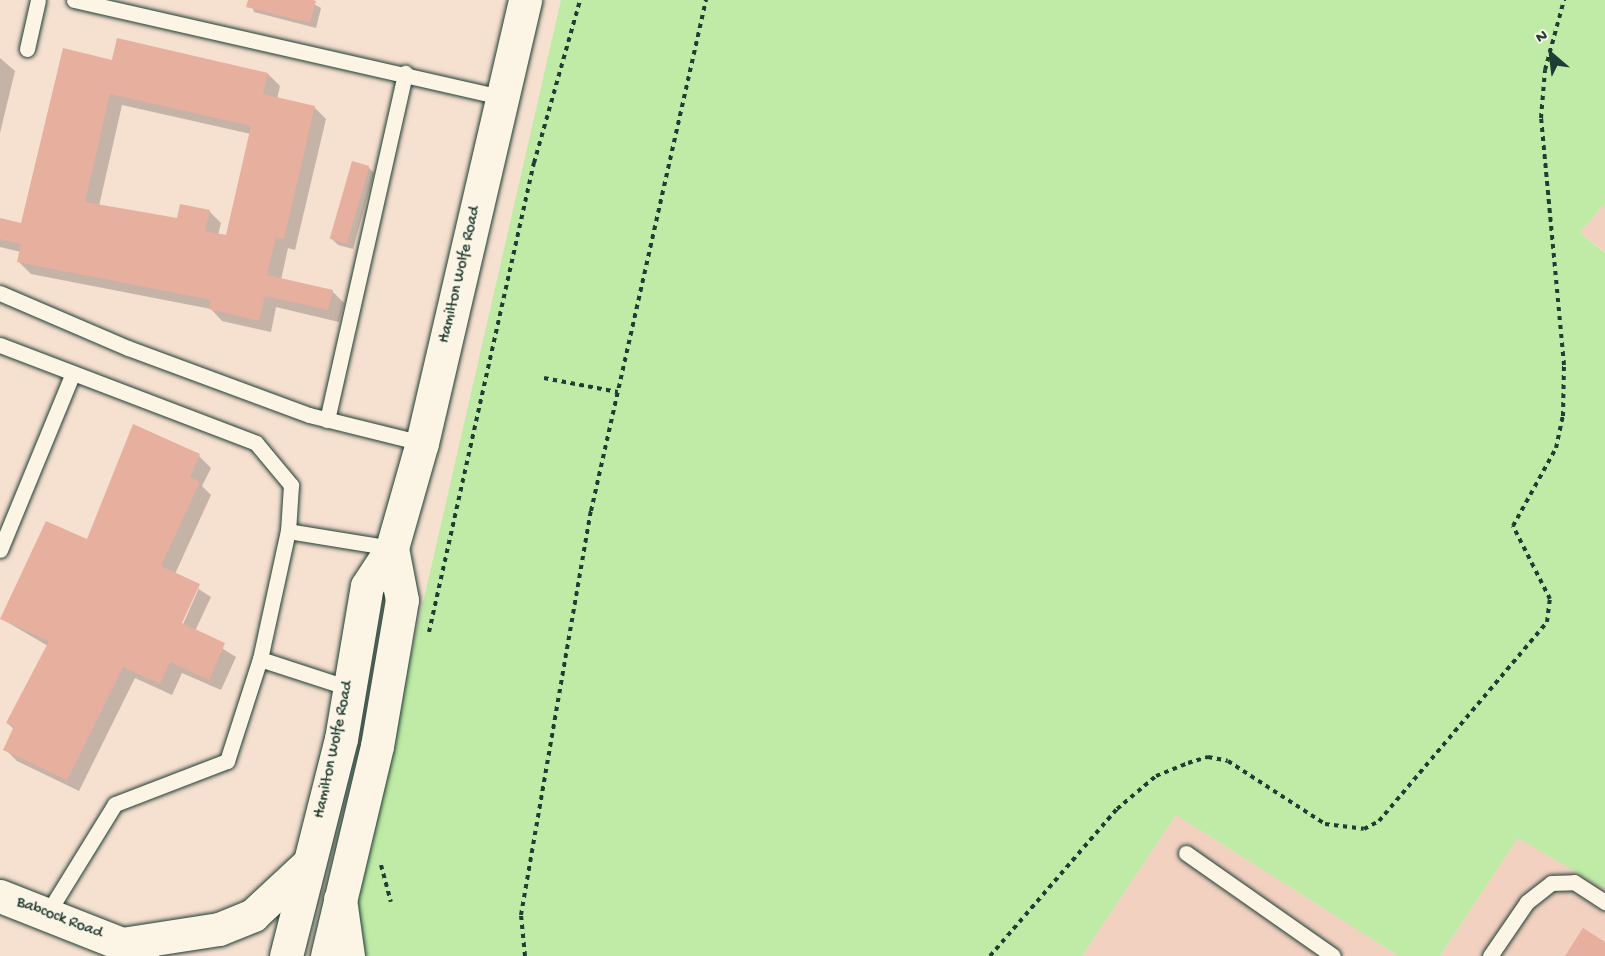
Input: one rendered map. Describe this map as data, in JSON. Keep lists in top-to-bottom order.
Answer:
{
  "streets": {
    "street": ["Hamilton Wolfe Road", "Babcock Road"]
  },
  "north": "top left"
}
